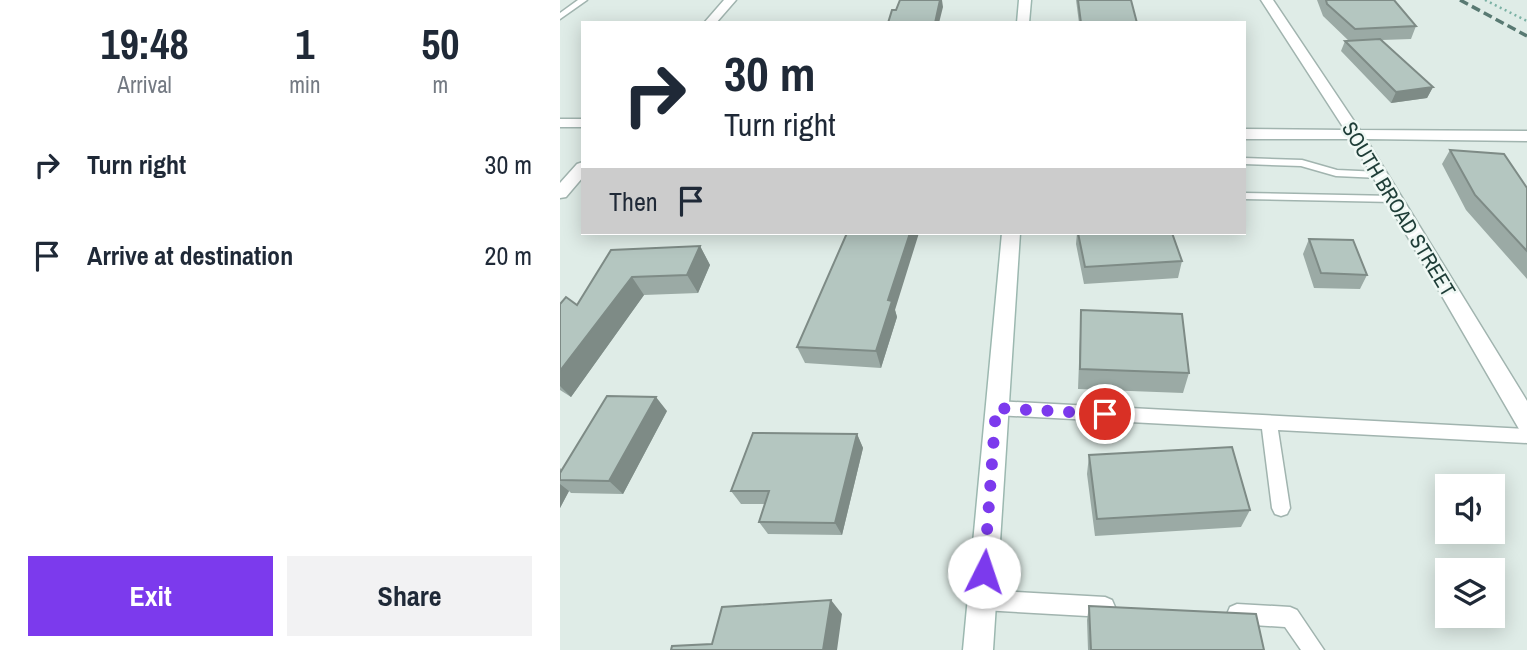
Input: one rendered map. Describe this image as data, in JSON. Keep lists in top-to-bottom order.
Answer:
{
  "streets": {
    "street": ["SOUTH BROAD STREET"]
  },
  "page": {
    "eta": [
      "19:48",
      "Arrival",
      "1",
      "min",
      "50",
      "m"
    ],
    "turn": ["30 m", "Turn right"],
    "list": [
      {
        "name": "Turn right",
        "value": "30 m"
      },
      {
        "name": "Arrive at destination",
        "value": "20 m"
      }
    ],
    "then": "Then",
    "buttons": ["Exit", "Share"]
  }
}
